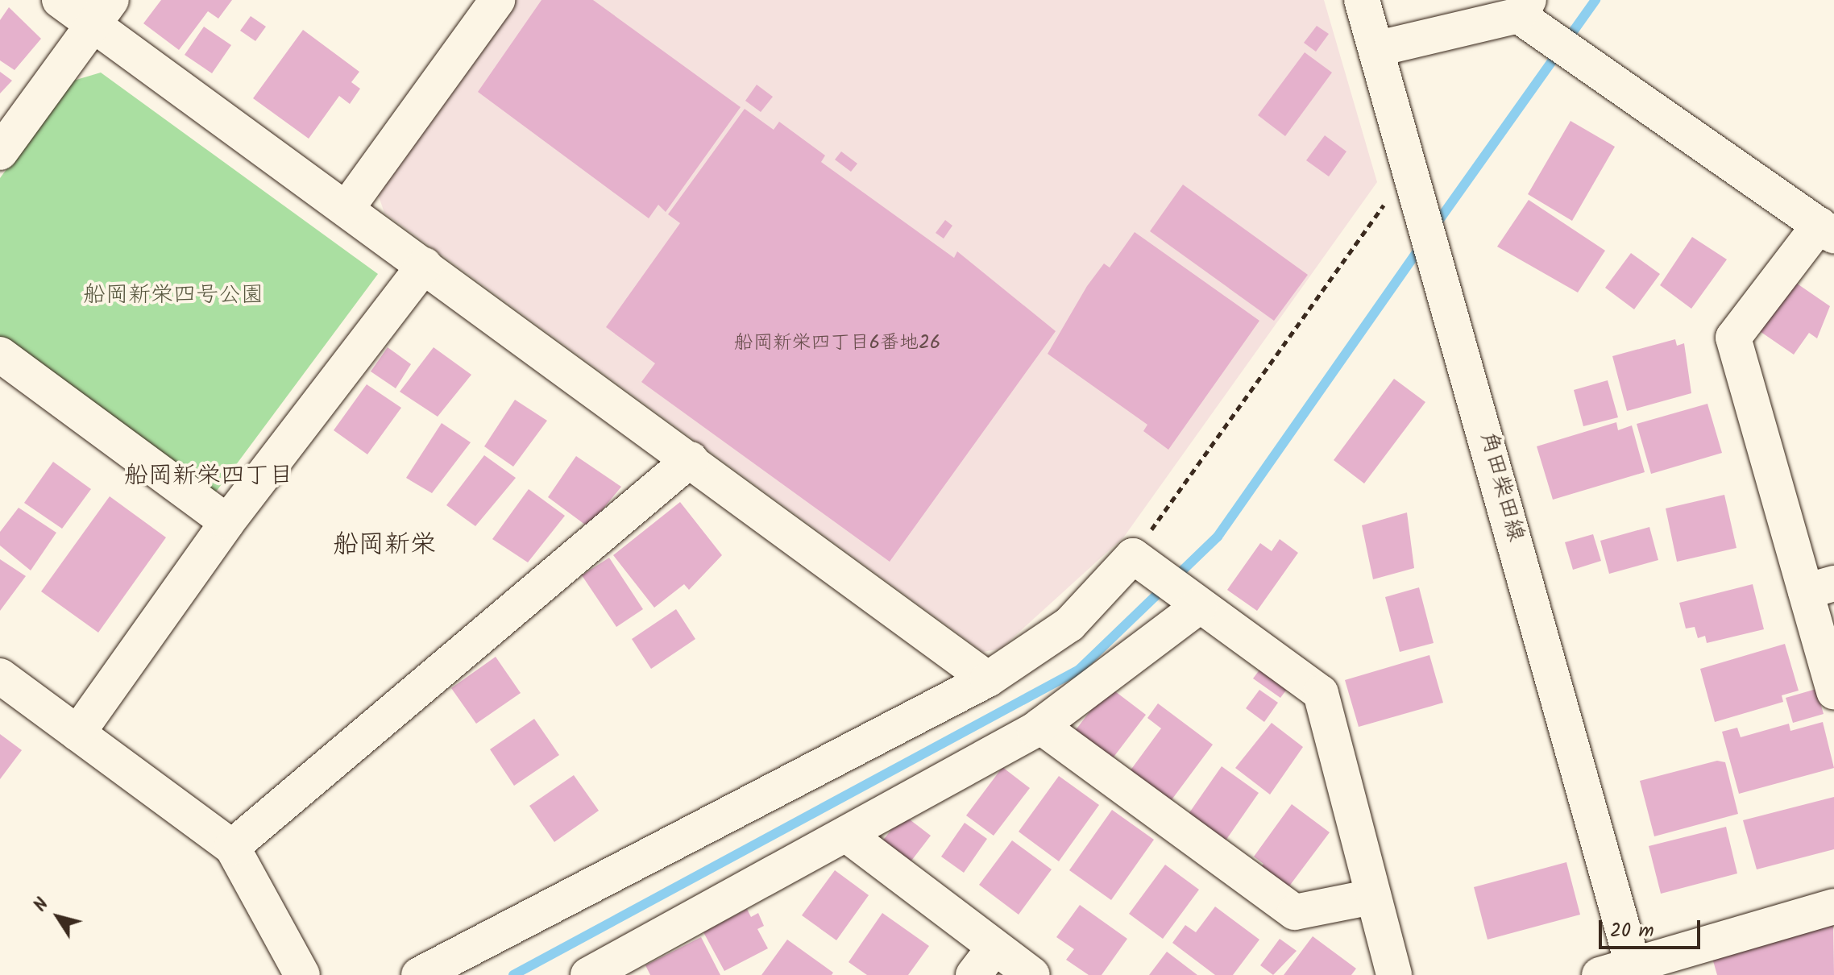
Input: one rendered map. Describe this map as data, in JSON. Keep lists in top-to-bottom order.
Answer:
{
  "streets": {
    "street": ["角田柴田線"]
  },
  "districts": ["船岡新栄四丁目", "船岡新栄"],
  "parks": ["船岡新栄四号公園"],
  "house_numbers": ["船岡新栄四丁目6番地26"],
  "scale_bar": "20 m",
  "north": "top left"
}
